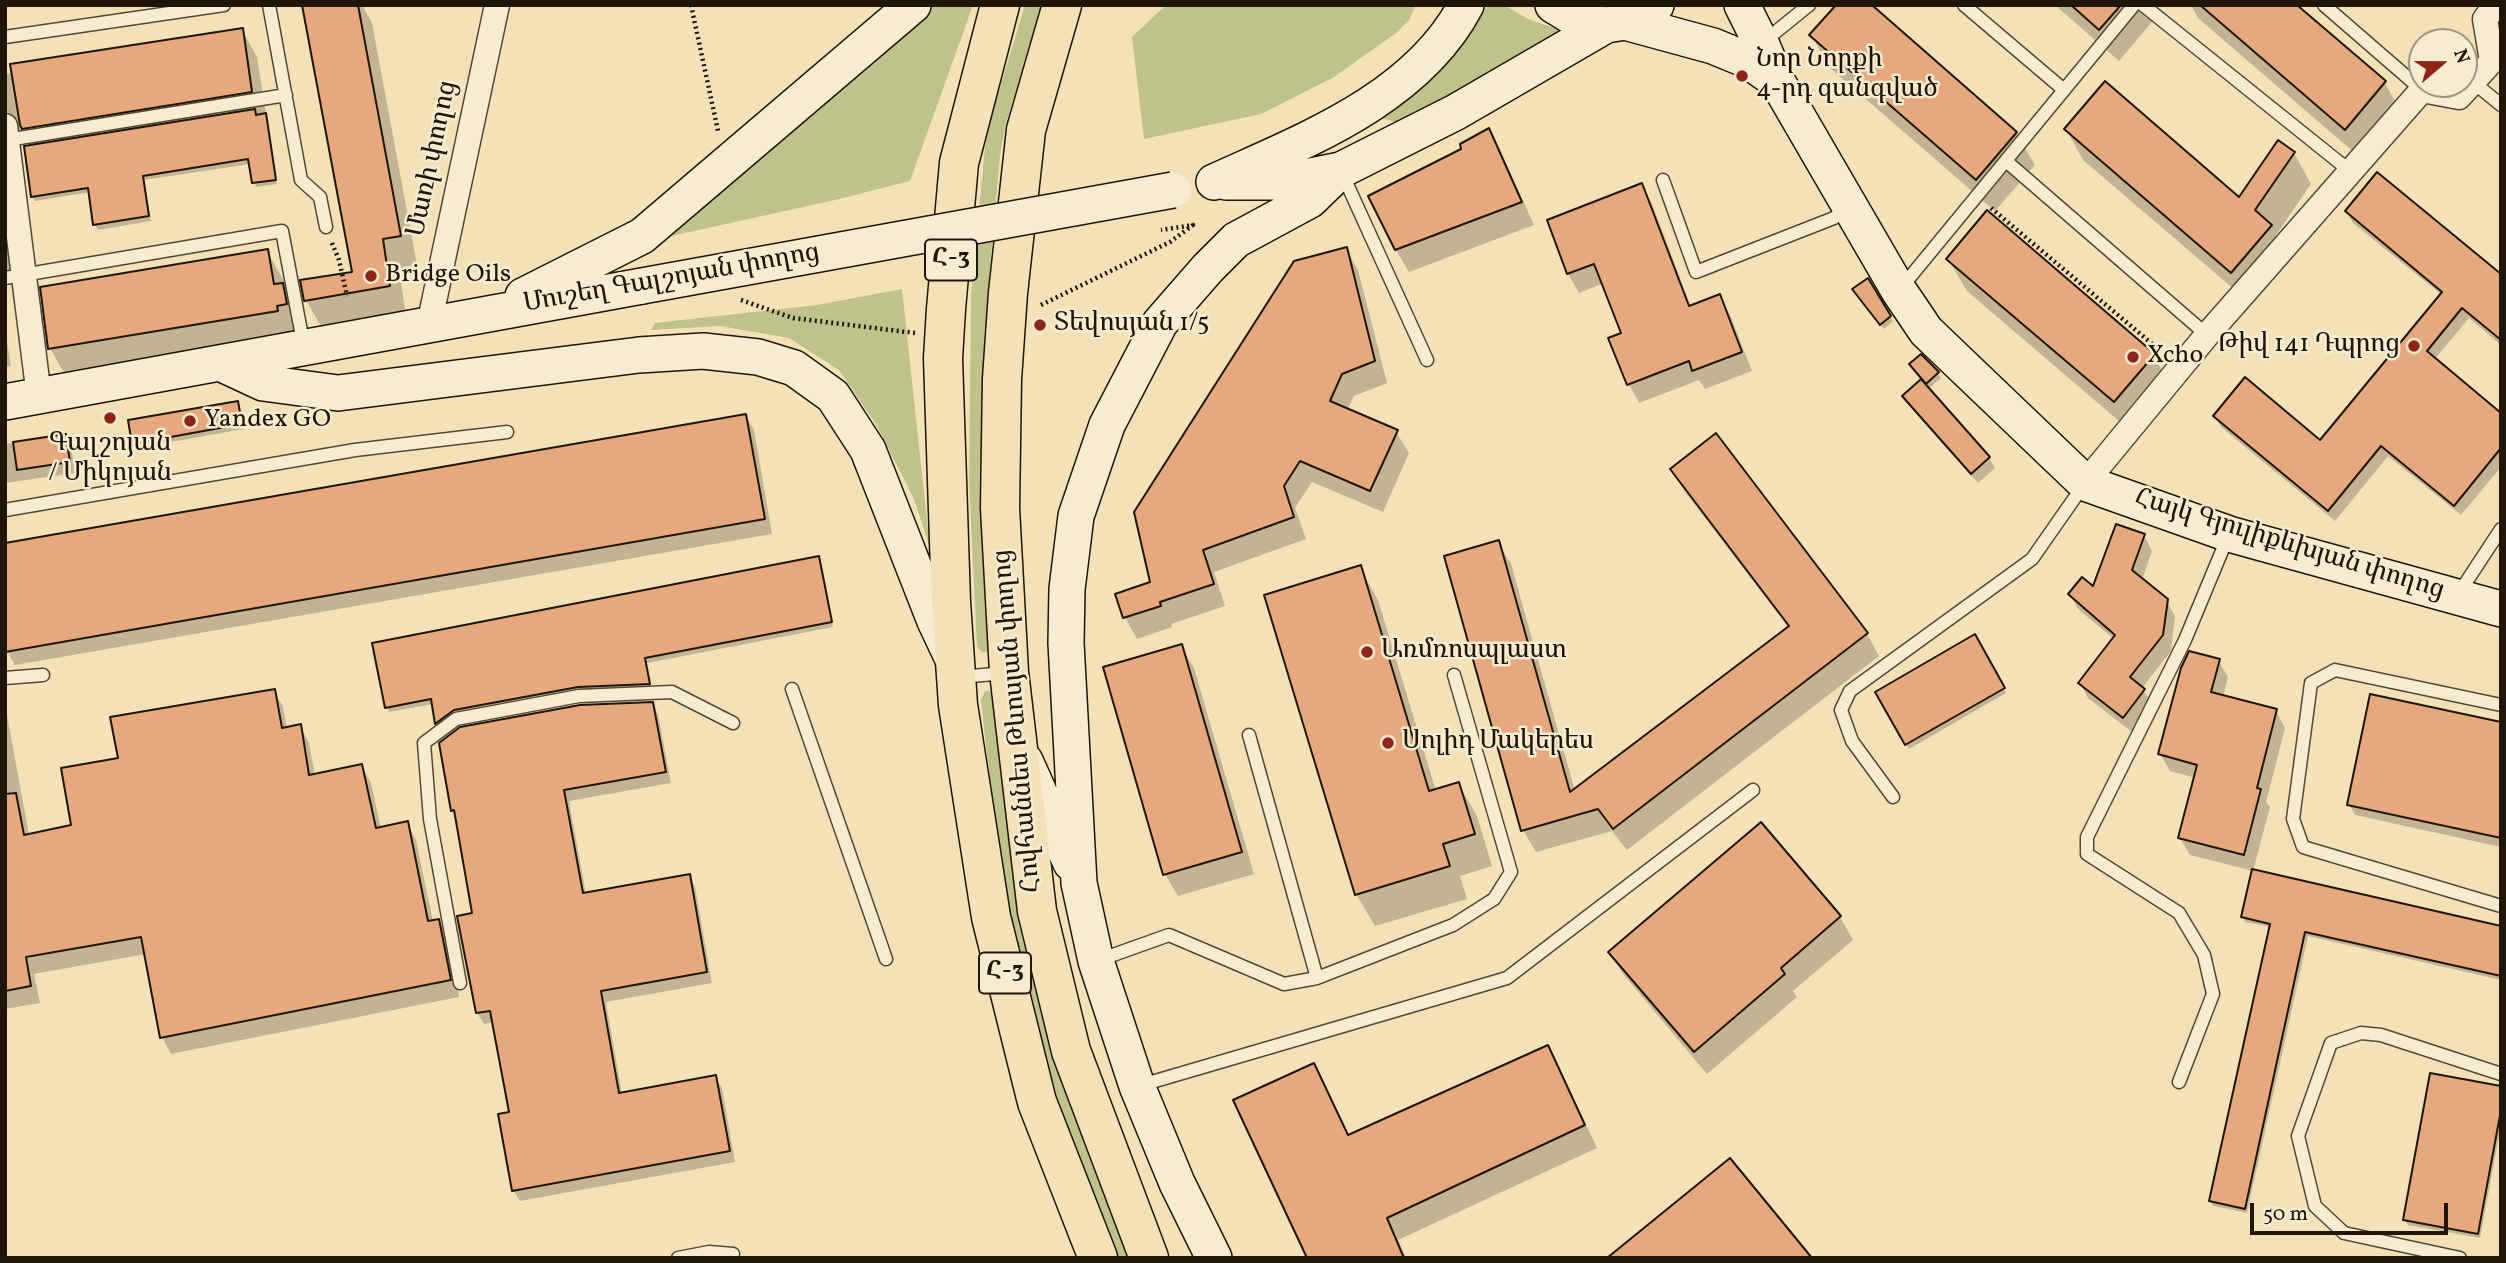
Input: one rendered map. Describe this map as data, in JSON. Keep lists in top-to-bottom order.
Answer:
{
  "streets": {
    "main road": [
      "Հ-3",
      "Մուշեղ Գալշոյան փողոց",
      "Հայկ Գյուլիքևխյան փողոց",
      "Հովհաննես Թևոսյան փողոց"
    ],
    "street": ["Մառի փողոց"]
  },
  "crossings": [
    ["Մառի փողոց", "Մուշեղ Գալշոյան փողոց"]
  ],
  "places": [
    "Նոր Նորքի 4-րդ զանգված",
    "Bridge Oils",
    "Տեվոսյան 1/5",
    "Թիվ 141 Դպրոց",
    "Xcho",
    "Գալշոյան / Միկոյան",
    "Yandex GO",
    "Առմռոսպլաստ",
    "Սոլիդ Մակերես"
  ],
  "scale_bar": "50 m",
  "north": "right"
}
